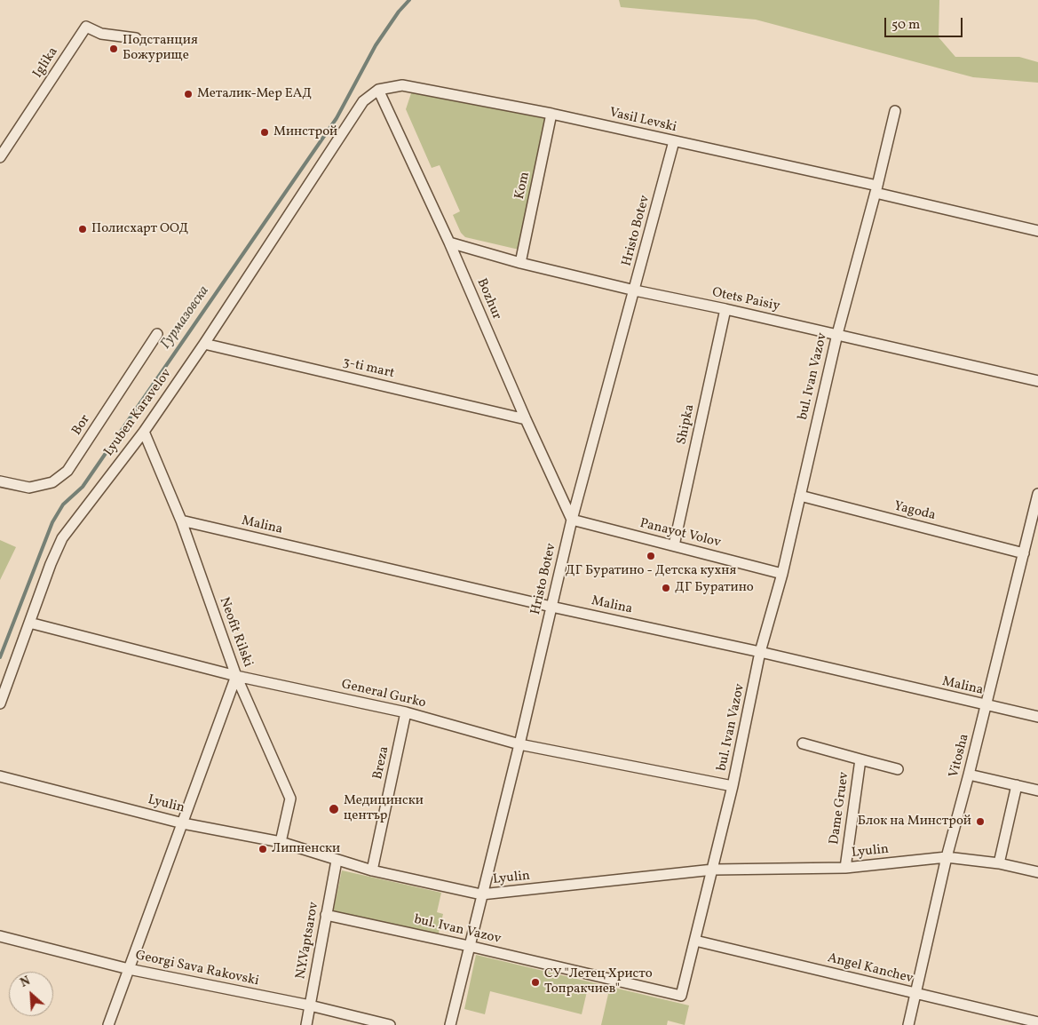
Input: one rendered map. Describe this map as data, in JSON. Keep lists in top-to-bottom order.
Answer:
{
  "streets": {
    "street": [
      "Iglika",
      "Vasil Levski",
      "Kom",
      "Hristo Botev",
      "Bozhur",
      "Otets Paisiy",
      "3-ti mart",
      "bul. Ivan Vazov",
      "Lyuben Karavelov",
      "Shipka",
      "Bor",
      "Yagoda",
      "Malina",
      "Panayot Volov",
      "Neofit Rilski",
      "General Gurko",
      "Vitosha",
      "Breza",
      "Lyulin",
      "Dame Gruev",
      "N.Y.Vaptsarov",
      "Georgi Sava Rakovski",
      "Angel Kanchev"
    ]
  },
  "crossings": [
    ["Vasil Levski", "Kom"],
    ["Vasil Levski", "Hristo Botev"],
    ["Vasil Levski", "Bozhur"],
    ["Vasil Levski", "bul. Ivan Vazov"],
    ["Vasil Levski", "Lyuben Karavelov"],
    ["Kom", "Otets Paisiy"],
    ["Hristo Botev", "Bozhur"],
    ["Hristo Botev", "Otets Paisiy"],
    ["Hristo Botev", "bul. Ivan Vazov"],
    ["Hristo Botev", "Malina"],
    ["Hristo Botev", "Panayot Volov"],
    ["Hristo Botev", "General Gurko"],
    ["Hristo Botev", "Lyulin"],
    ["Bozhur", "Otets Paisiy"],
    ["Bozhur", "3-ti mart"],
    ["Bozhur", "Lyuben Karavelov"],
    ["Bozhur", "Panayot Volov"],
    ["Otets Paisiy", "bul. Ivan Vazov"],
    ["Otets Paisiy", "Shipka"],
    ["3-ti mart", "Lyuben Karavelov"],
    ["bul. Ivan Vazov", "Yagoda"],
    ["bul. Ivan Vazov", "Malina"],
    ["bul. Ivan Vazov", "Panayot Volov"],
    ["bul. Ivan Vazov", "General Gurko"],
    ["bul. Ivan Vazov", "Lyulin"],
    ["bul. Ivan Vazov", "N.Y.Vaptsarov"],
    ["bul. Ivan Vazov", "Angel Kanchev"],
    ["Lyuben Karavelov", "Neofit Rilski"],
    ["Lyuben Karavelov", "General Gurko"],
    ["Shipka", "Panayot Volov"],
    ["Yagoda", "Vitosha"],
    ["Malina", "Neofit Rilski"],
    ["Malina", "Vitosha"],
    ["Neofit Rilski", "General Gurko"],
    ["Neofit Rilski", "Lyulin"],
    ["General Gurko", "Breza"],
    ["Vitosha", "Lyulin"],
    ["Vitosha", "Angel Kanchev"],
    ["Breza", "Lyulin"],
    ["Lyulin", "Dame Gruev"],
    ["Lyulin", "N.Y.Vaptsarov"],
    ["N.Y.Vaptsarov", "Georgi Sava Rakovski"]
  ],
  "water": ["Гурмазовска"],
  "places": [
    "Подстанция Божурище",
    "Металик-Мер ЕАД",
    "Минстрой",
    "Полисхарт ООД",
    "ДГ Буратино - Детска кухня",
    "ДГ Буратино",
    "Медицински център",
    "Блок на Минстрой",
    "Липненски",
    "СУ \"Летец Христо Топракчиев\""
  ],
  "scale_bar": "50 m",
  "north": "top left"
}
